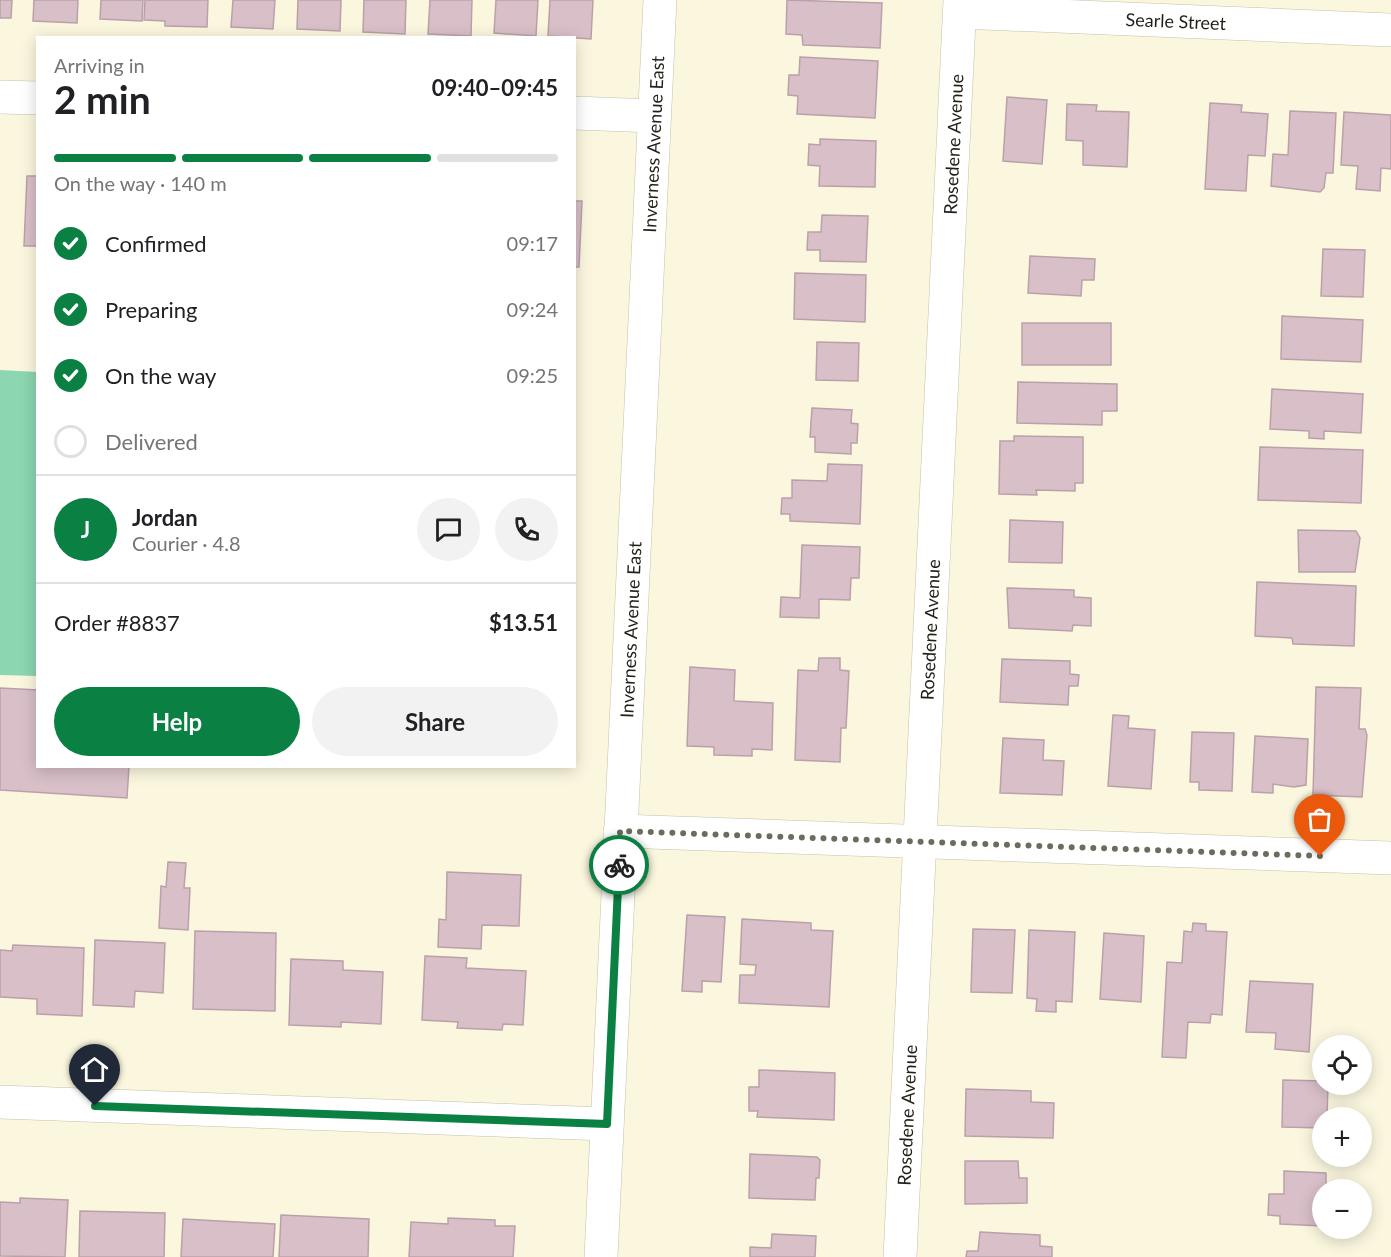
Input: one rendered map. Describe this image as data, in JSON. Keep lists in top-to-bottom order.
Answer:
{
  "streets": {
    "street": ["Searle Street", "Inverness Avenue East", "Rosedene Avenue"]
  },
  "crossings": [
    ["Searle Street", "Rosedene Avenue"]
  ],
  "page": {
    "heading": ["2 min", "Arriving in", "09:40–09:45"],
    "panel": [
      "Jordan",
      "Courier · 4.8",
      "Order #8837",
      "$13.51"
    ],
    "bar": "On the way · 140 m",
    "list": [
      ["Confirmed", "09:17"],
      ["Preparing", "09:24"],
      ["On the way", "09:25"],
      "Delivered"
    ],
    "round": "J",
    "buttons": ["Help", "Share"],
    "map_buttons": ["+", "−"]
  }
}
